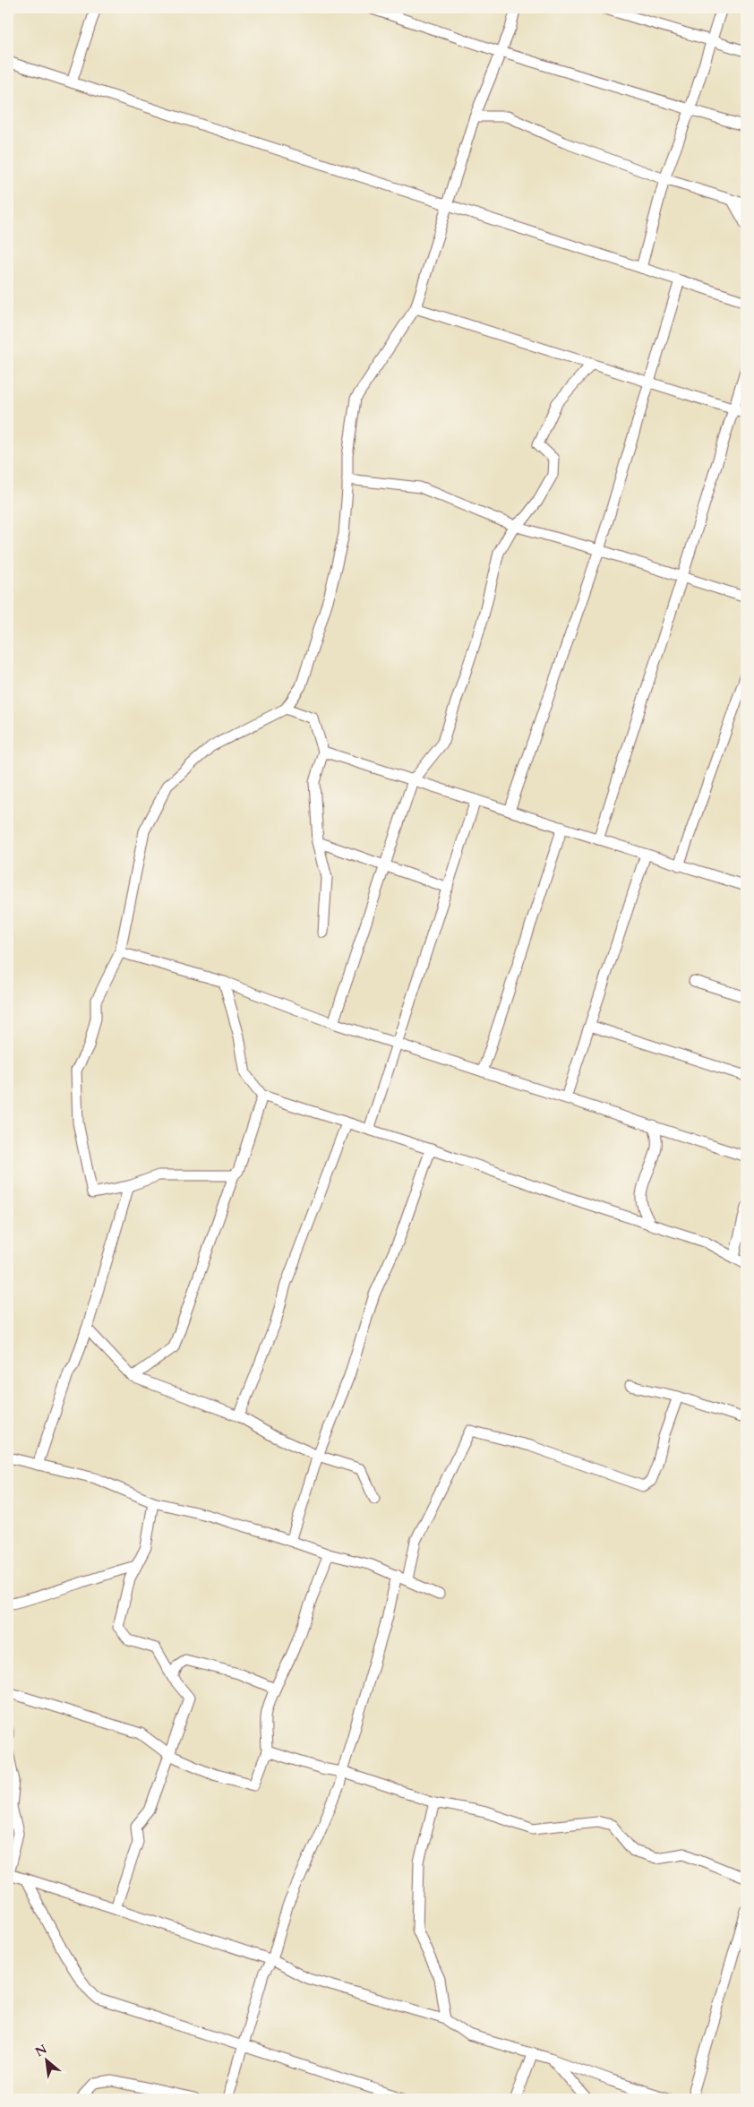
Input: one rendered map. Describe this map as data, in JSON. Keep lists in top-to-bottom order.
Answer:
{
  "north": "top left"
}
